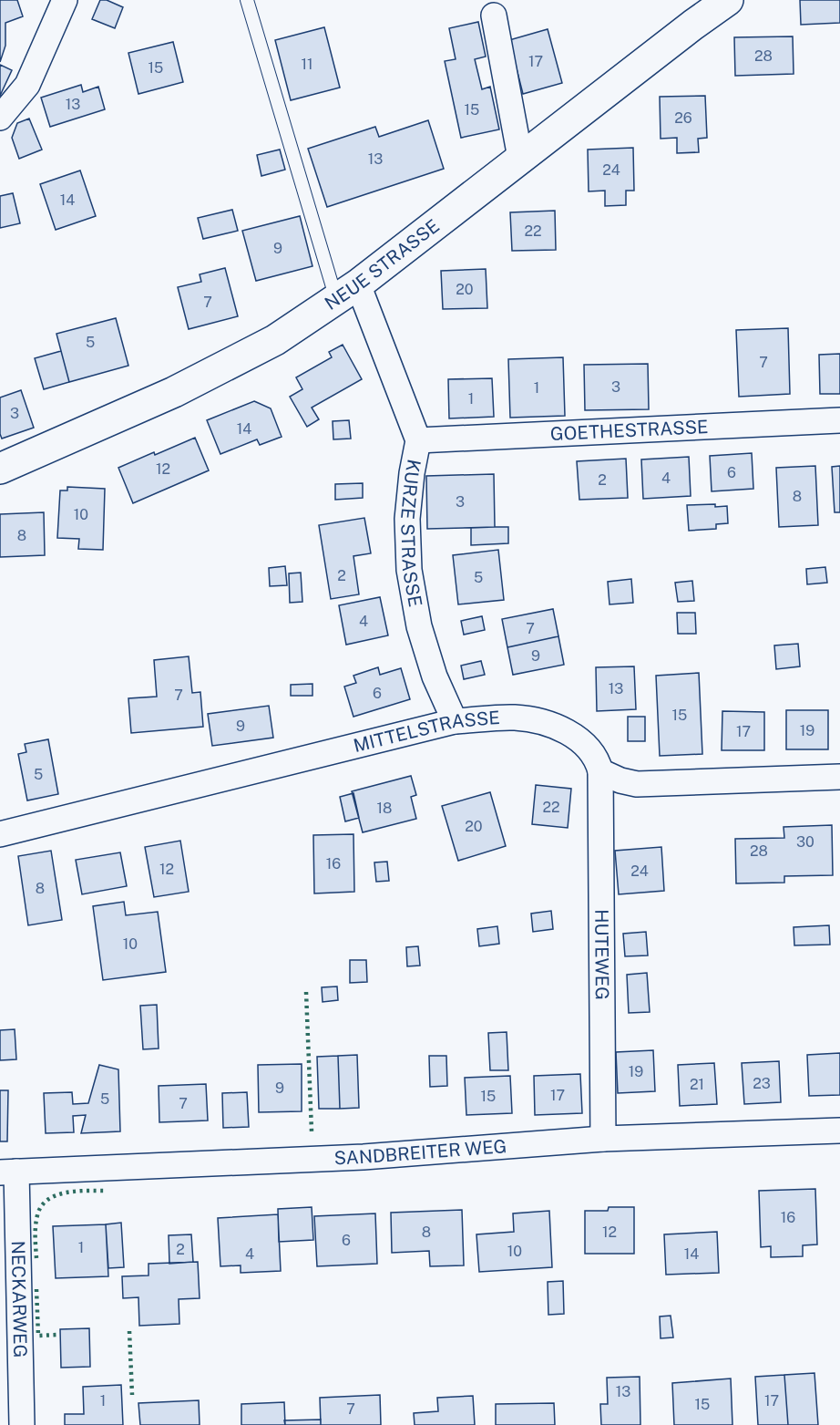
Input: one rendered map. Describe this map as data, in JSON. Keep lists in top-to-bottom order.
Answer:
{
  "streets": {
    "street": [
      "NEUE STRASSE",
      "GOETHESTRASSE",
      "KURZE STRASSE",
      "MITTELSTRASSE",
      "HUTEWEG",
      "SANDBREITER WEG",
      "NECKARWEG"
    ]
  },
  "crossings": [
    ["NEUE STRASSE", "KURZE STRASSE"],
    ["GOETHESTRASSE", "KURZE STRASSE"],
    ["KURZE STRASSE", "MITTELSTRASSE"],
    ["MITTELSTRASSE", "HUTEWEG"],
    ["HUTEWEG", "SANDBREITER WEG"],
    ["SANDBREITER WEG", "NECKARWEG"]
  ],
  "house_numbers": [
    "28",
    "17",
    "11",
    "15",
    "13",
    "15",
    "26",
    "13",
    "24",
    "14",
    "22",
    "9",
    "20",
    "7",
    "5",
    "7",
    "3",
    "1",
    "1",
    "3",
    "14",
    "12",
    "6",
    "4",
    "2",
    "8",
    "3",
    "10",
    "8",
    "2",
    "5",
    "4",
    "7",
    "9",
    "13",
    "6",
    "7",
    "15",
    "9",
    "19",
    "17",
    "5",
    "22",
    "18",
    "20",
    "30",
    "28",
    "16",
    "12",
    "24",
    "8",
    "10",
    "19",
    "23",
    "21",
    "9",
    "17",
    "15",
    "5",
    "7",
    "16",
    "8",
    "12",
    "6",
    "1",
    "2",
    "10",
    "4",
    "14",
    "13",
    "1",
    "17",
    "15",
    "7"
  ]
}
